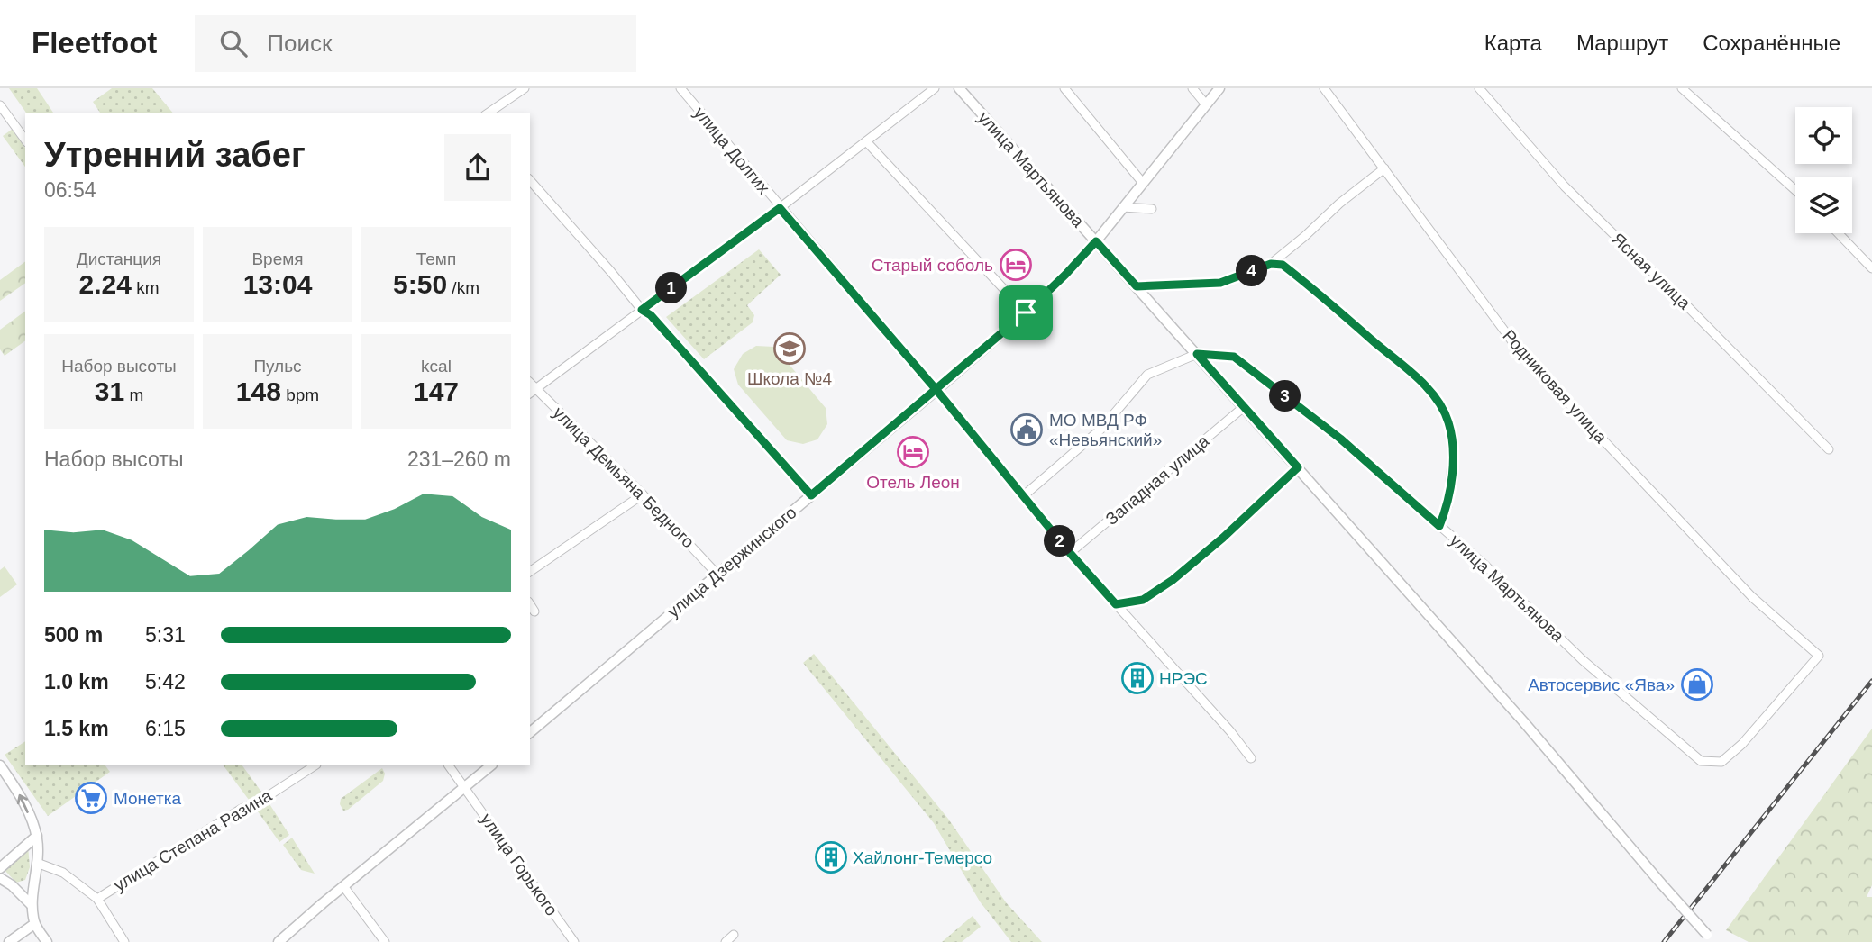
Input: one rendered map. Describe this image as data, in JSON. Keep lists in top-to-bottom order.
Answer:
{
  "streets": {
    "main road": ["улица Мартьянова", "улица Дзержинского"],
    "street": [
      "улица Долгих",
      "Ясная улица",
      "Родниковая улица",
      "улица Демьяна Бедного",
      "Западная улица",
      "улица Степана Разина",
      "улица Горького"
    ]
  },
  "crossings": [
    ["улица Долгих", "Западная улица"],
    ["улица Долгих", "улица Дзержинского"],
    ["улица Мартьянова", "Родниковая улица"],
    ["улица Мартьянова", "улица Дзержинского"],
    ["улица Демьяна Бедного", "улица Дзержинского"]
  ],
  "places": {
    "hotel": ["Старый соболь", "Отель Леон"],
    "school or university": ["Школа №4"],
    "public building": ["МО МВД РФ «Невьянский»"],
    "building": ["НРЭС", "Хайлонг-Темерсо"],
    "shop": ["Автосервис «Ява»"],
    "supermarket": ["Монетка"]
  },
  "page": {
    "header": "Fleetfoot",
    "search": "Поиск",
    "nav": ["Карта", "Маршрут", "Сохранённые"],
    "heading": ["Утренний забег", "06:54"],
    "stats": [
      ["Дистанция", "2.24 km"],
      ["Время", "13:04"],
      ["Темп", "5:50 /km"],
      ["Набор высоты", "31 m"],
      ["Пульс", "148 bpm"],
      ["kcal", "147"]
    ],
    "pins": [
      "4",
      "1",
      "3",
      "2"
    ],
    "chart": ["Набор высоты", "231–260 m"],
    "list": [
      {
        "name": "500 m",
        "note": "5:31"
      },
      {
        "name": "1.0 km",
        "note": "5:42"
      },
      {
        "name": "1.5 km",
        "note": "6:15"
      }
    ]
  }
}
